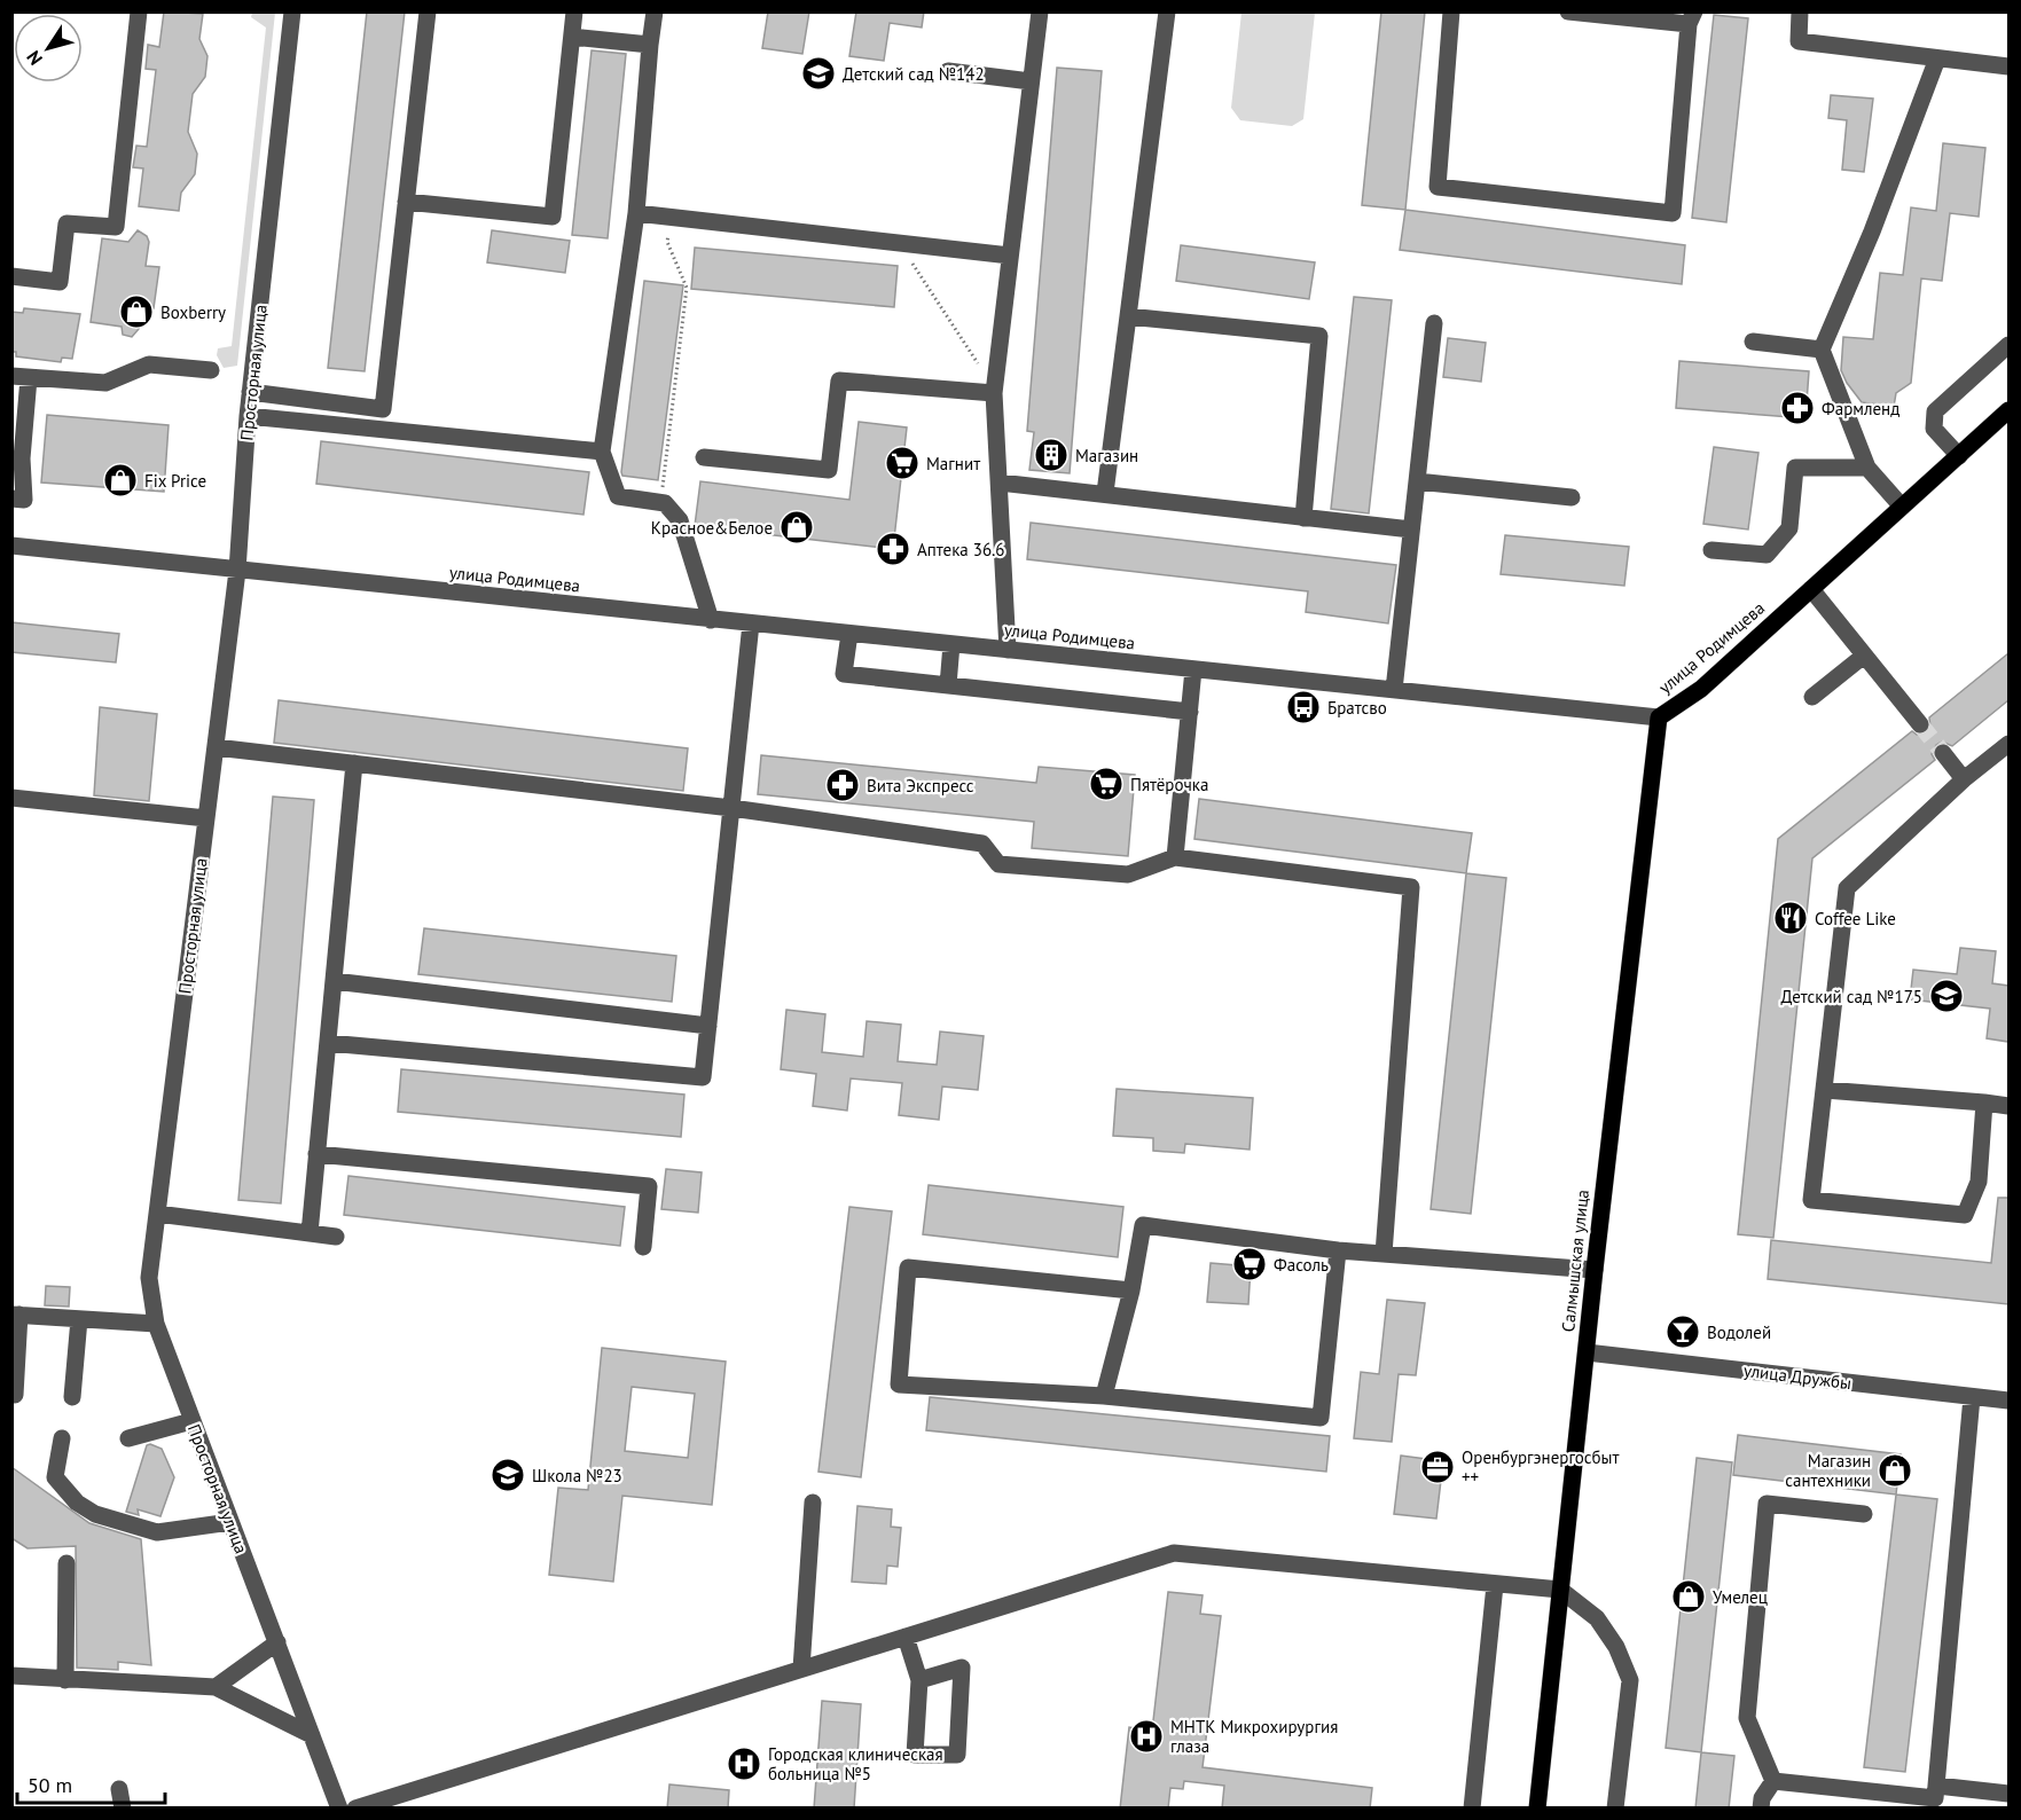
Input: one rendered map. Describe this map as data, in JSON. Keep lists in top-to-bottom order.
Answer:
{
  "streets": {
    "main road": ["улица Родимцева", "Салмышская улица"],
    "street": ["Просторная улица", "улица Дружбы"]
  },
  "crossings": [
    ["Просторная улица", "улица Родимцева"],
    ["улица Родимцева", "Салмышская улица"],
    ["Салмышская улица", "улица Дружбы"]
  ],
  "places": {
    "school or university": ["Детский сад №142", "Детский сад №175", "Школа №23"],
    "shop": [
      "Boxberry",
      "Fix Price",
      "Красное&Белое",
      "Магазин сантехники",
      "Умелец"
    ],
    "pharmacy": ["Фармленд", "Аптека 36.6", "Вита Экспресс"],
    "building": ["Магазин"],
    "supermarket": ["Магнит", "Пятёрочка", "Фасоль"],
    "bus stop": ["Братсво"],
    "restaurant": ["Coffee Like"],
    "bar": ["Водолей"],
    "office": ["Оренбургэнергосбыт ++"],
    "hospital": ["МНТК Микрохирургия глаза", "Городская клиническая больница №5"]
  },
  "scale_bar": "50 m",
  "north": "bottom left"
}
